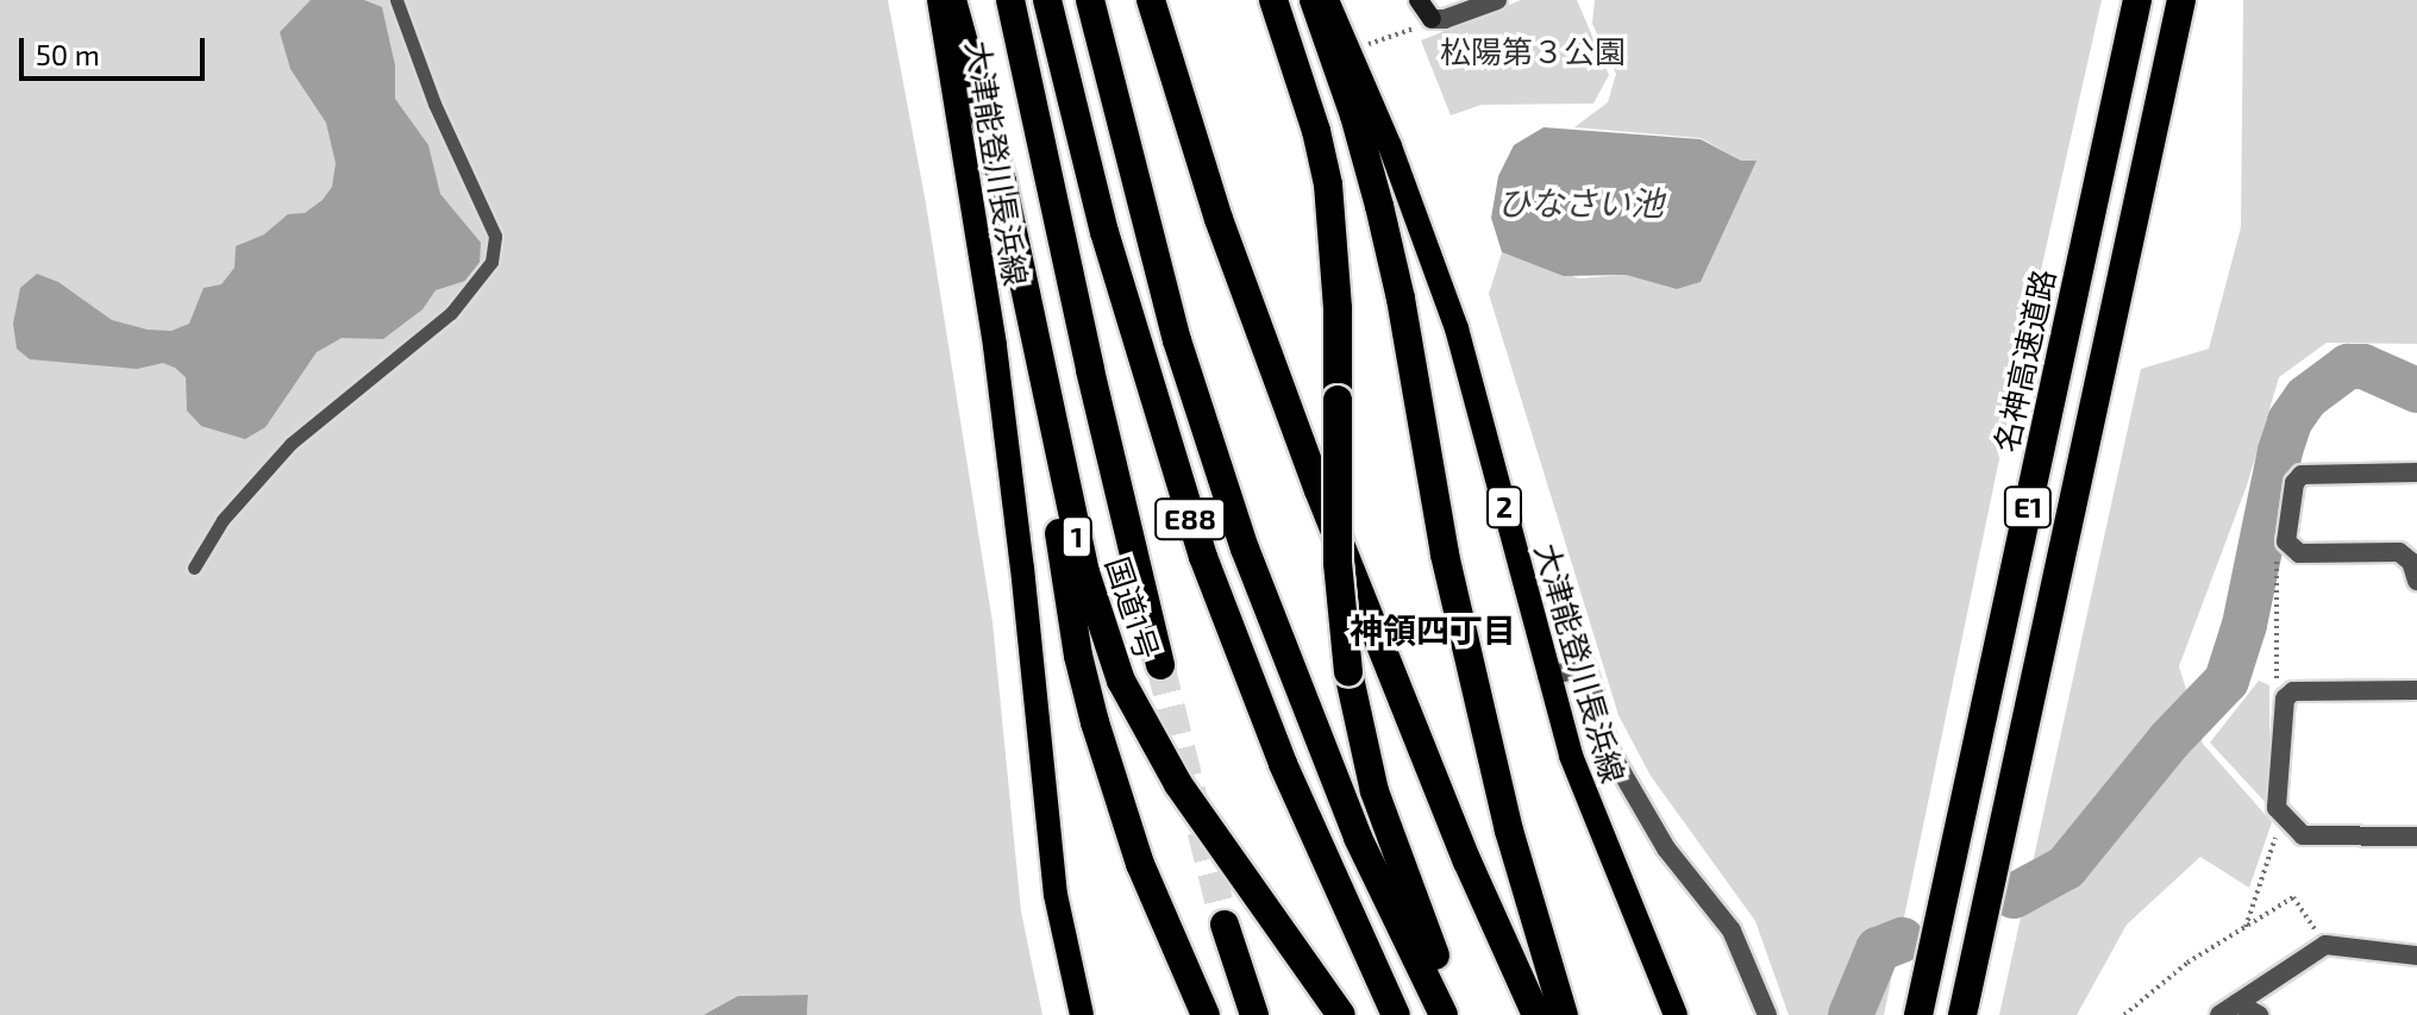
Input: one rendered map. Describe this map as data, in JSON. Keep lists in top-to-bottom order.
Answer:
{
  "streets": {
    "highway": [
      "名神高速道路",
      "E1",
      "E88",
      "1",
      "国道1号"
    ],
    "main road": ["大津能登川長浜線", "2"]
  },
  "districts": ["神領四丁目"],
  "water": ["ひなさい池"],
  "parks": ["松陽第３公園"],
  "scale_bar": "50 m"
}
